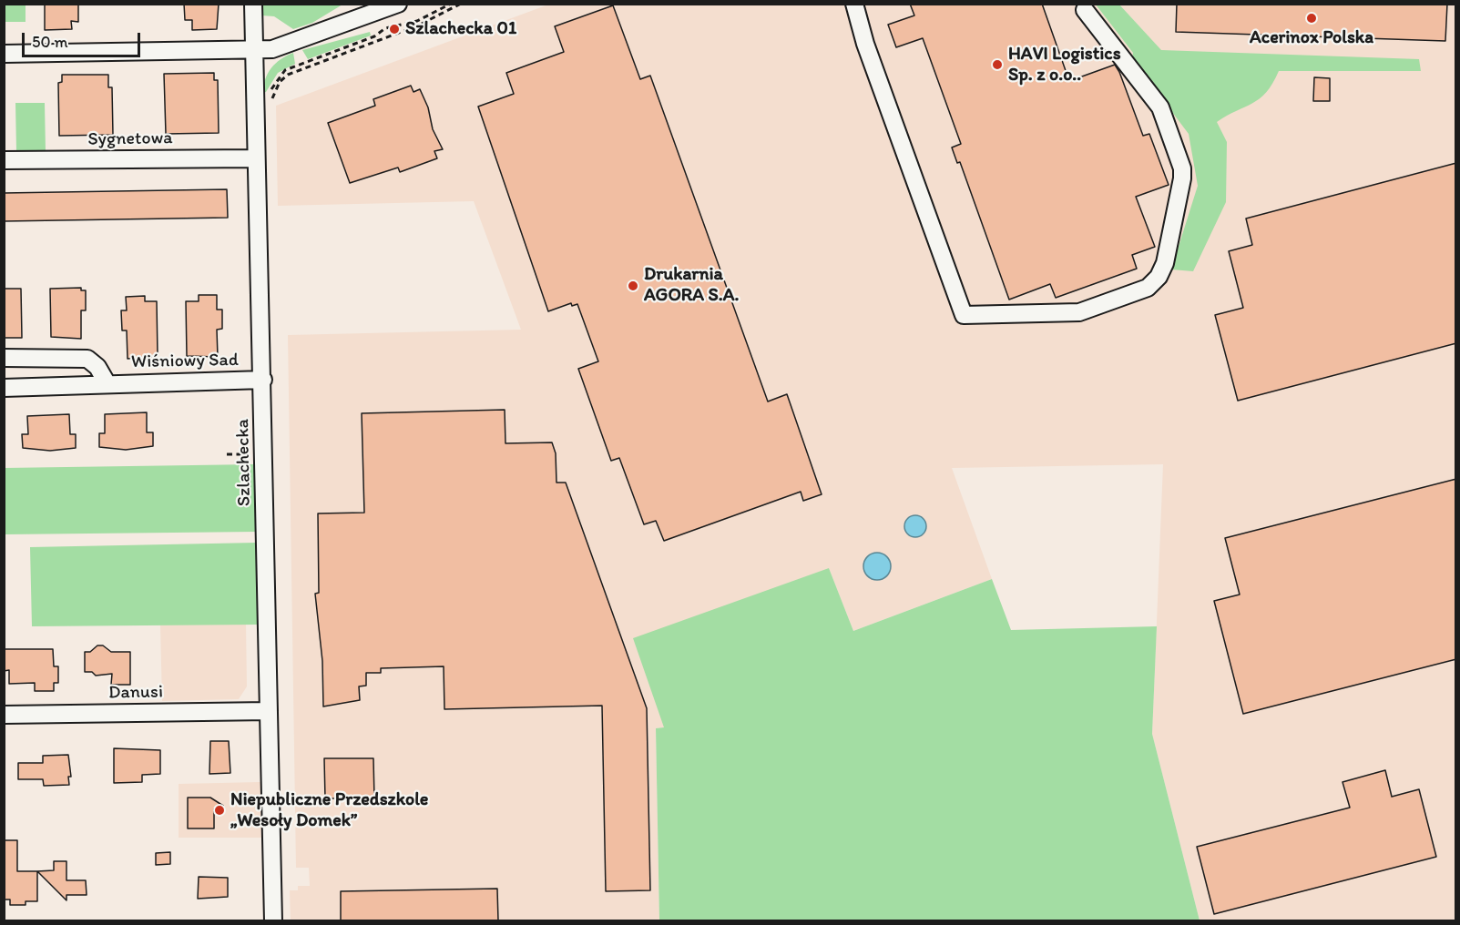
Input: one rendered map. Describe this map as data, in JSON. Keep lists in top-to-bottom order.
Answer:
{
  "streets": {
    "street": [
      "Sygnetowa",
      "Wiśniowy Sad",
      "Szlachecka",
      "Danusi"
    ]
  },
  "crossings": [
    ["Sygnetowa", "Szlachecka"],
    ["Wiśniowy Sad", "Szlachecka"],
    ["Szlachecka", "Danusi"]
  ],
  "places": [
    "Acerinox Polska",
    "Szlachecka 01",
    "HAVI Logistics Sp. z o.o..",
    "Drukarnia AGORA S.A.",
    "Niepubliczne Przedszkole „Wesoły Domek”"
  ],
  "scale_bar": "50 m"
}
